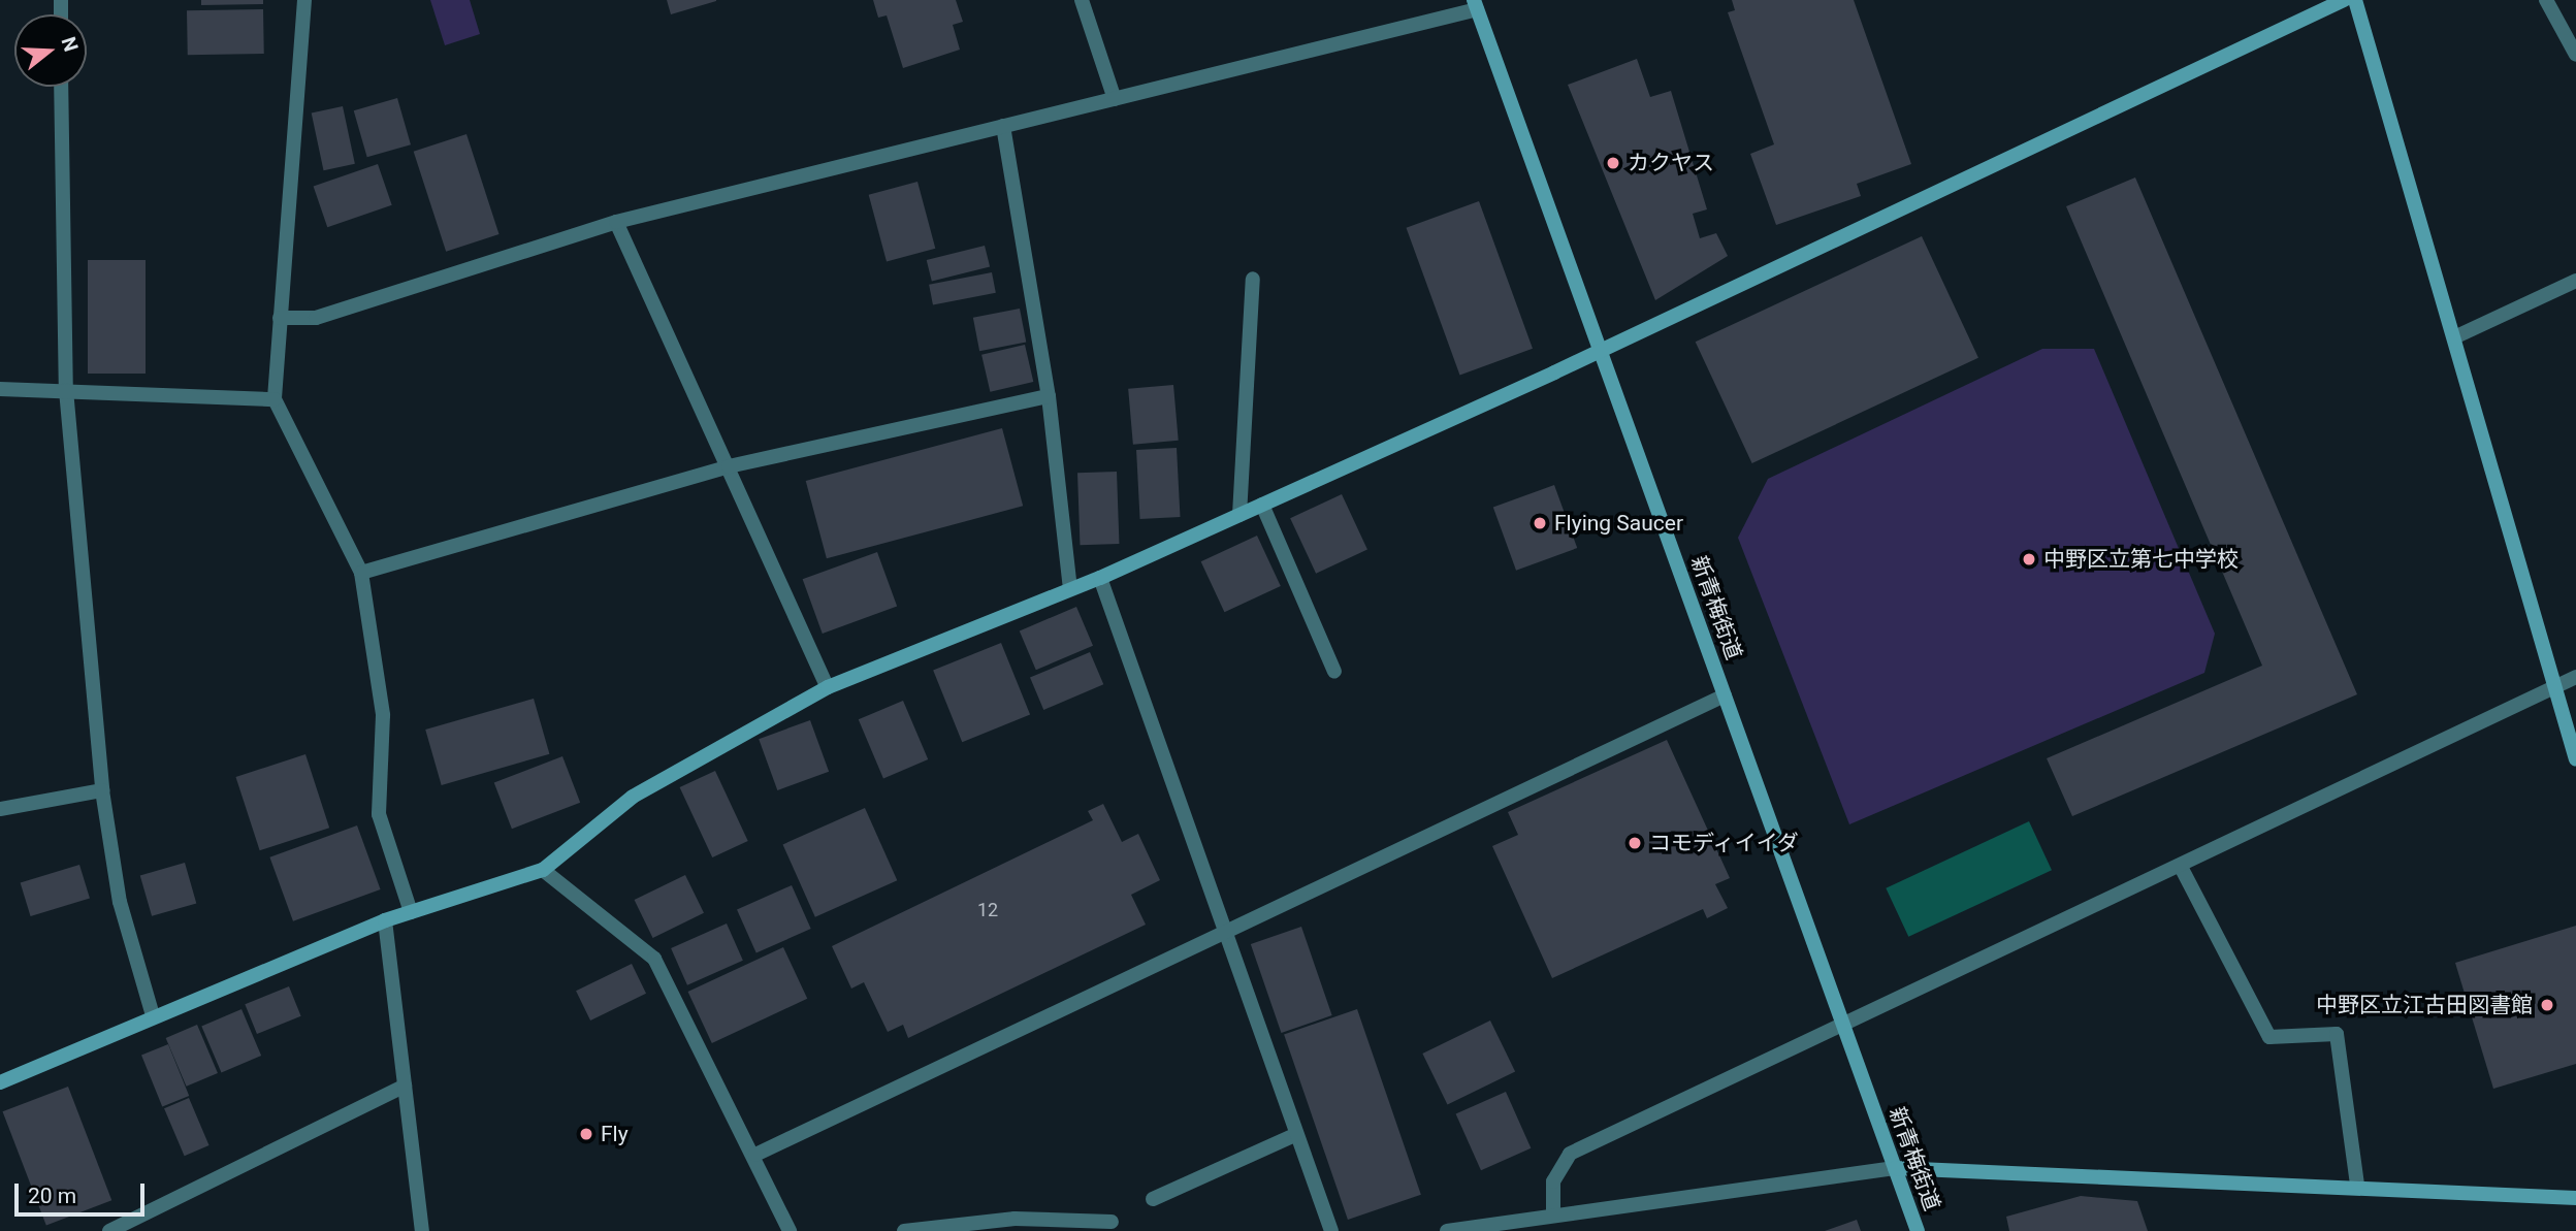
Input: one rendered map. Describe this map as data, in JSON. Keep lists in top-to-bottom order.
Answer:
{
  "streets": {
    "street": ["新青梅街道"]
  },
  "places": [
    "カクヤス",
    "Flying Saucer",
    "中野区立第七中学校",
    "コモディイイダ",
    "中野区立江古田図書館",
    "Fly"
  ],
  "house_numbers": ["12"],
  "scale_bar": "20 m",
  "north": "right"
}
